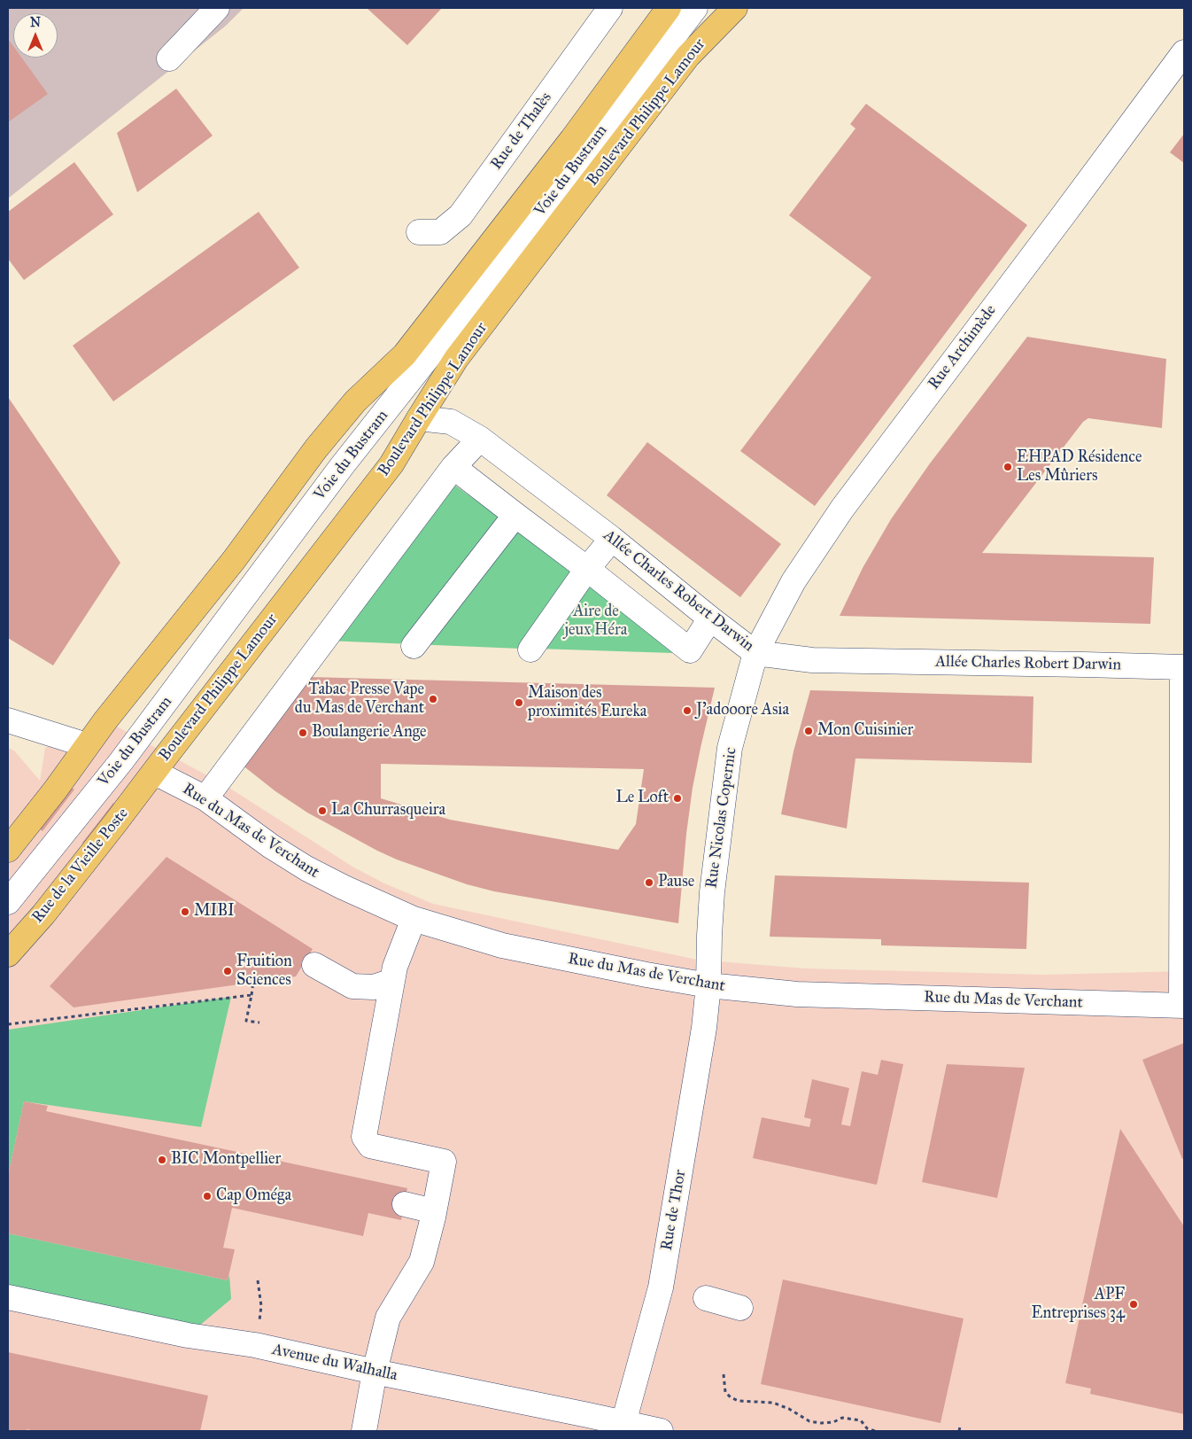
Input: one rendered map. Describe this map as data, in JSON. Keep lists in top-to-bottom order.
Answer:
{
  "streets": {
    "main road": ["Boulevard Philippe Lamour", "Rue de la Vieille Poste"],
    "street": [
      "Rue de Thalès",
      "Voie du Bustram",
      "Rue Archimède",
      "Allée Charles Robert Darwin",
      "Rue Nicolas Copernic",
      "Rue du Mas de Verchant",
      "Rue de Thor",
      "Avenue du Walhalla"
    ]
  },
  "crossings": [
    ["Boulevard Philippe Lamour", "Allée Charles Robert Darwin"],
    ["Boulevard Philippe Lamour", "Rue du Mas de Verchant"],
    ["Boulevard Philippe Lamour", "Rue de la Vieille Poste"],
    ["Rue Archimède", "Allée Charles Robert Darwin"],
    ["Rue Archimède", "Rue Nicolas Copernic"],
    ["Allée Charles Robert Darwin", "Rue Nicolas Copernic"],
    ["Rue Nicolas Copernic", "Rue du Mas de Verchant"],
    ["Rue Nicolas Copernic", "Rue de Thor"],
    ["Rue du Mas de Verchant", "Rue de la Vieille Poste"],
    ["Rue du Mas de Verchant", "Rue de Thor"],
    ["Rue de Thor", "Avenue du Walhalla"]
  ],
  "parks": ["Aire de jeux Héra"],
  "places": [
    "EHPAD Résidence Les Mûriers",
    "Tabac Presse Vape du Mas de Verchant",
    "Maison des proximités Eureka",
    "J'adooore Asia",
    "Mon Cuisinier",
    "Boulangerie Ange",
    "Le Loft",
    "La Churrasqueira",
    "Pause",
    "MIBI",
    "Fruition Sciences",
    "BIC Montpellier",
    "Cap Oméga",
    "APF Entreprises 34"
  ],
  "north": "top"
}
